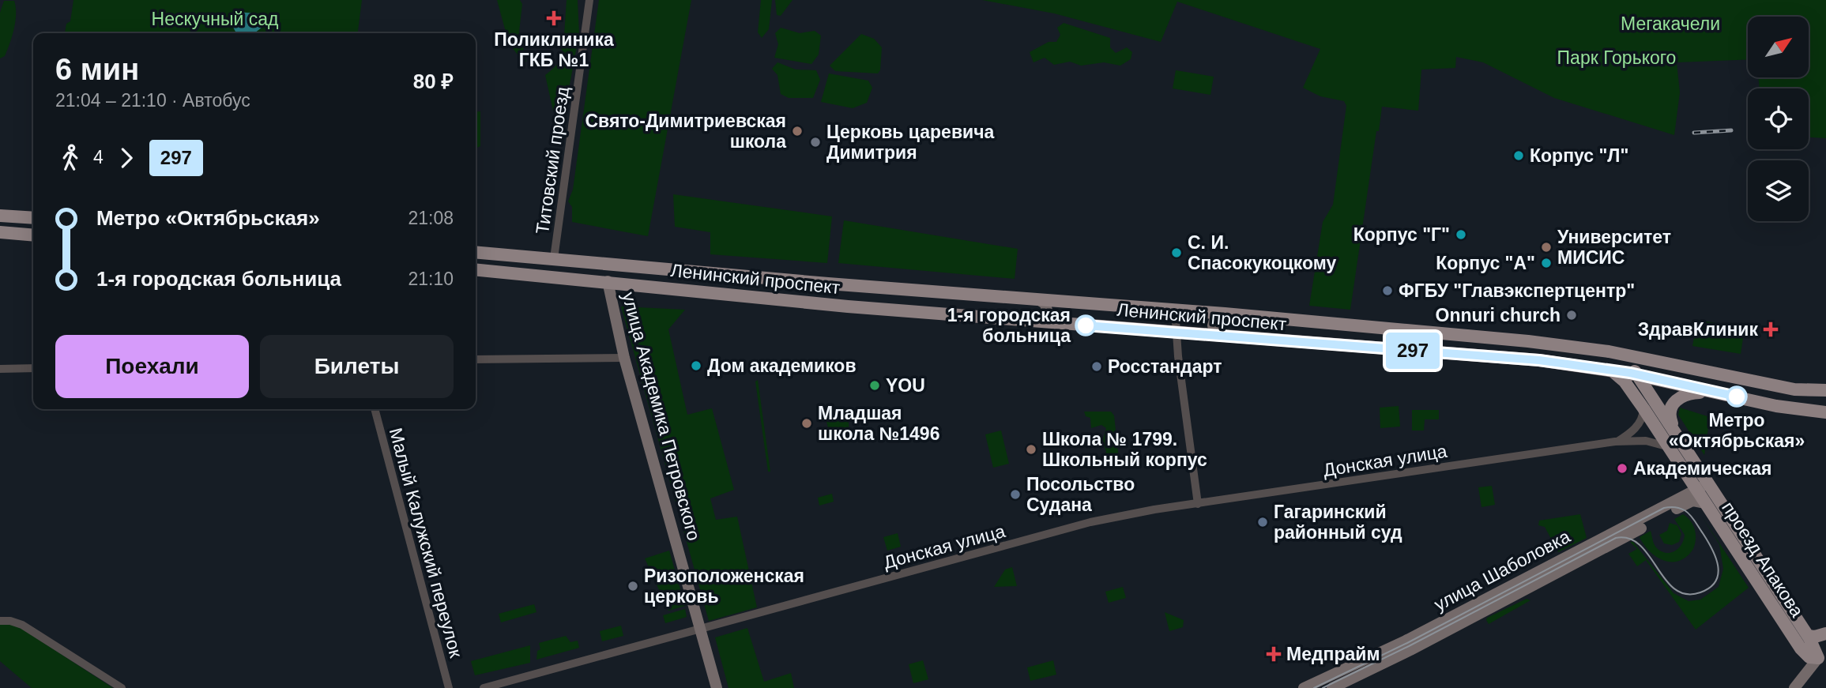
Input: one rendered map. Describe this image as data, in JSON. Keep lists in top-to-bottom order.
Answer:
{
  "streets": {
    "main road": [
      "Ленинский проспект",
      "улица Академика Петровского",
      "проезд Апакова",
      "улица Шаболовка"
    ],
    "street": ["Титовский проезд", "Донская улица", "Малый Калужский переулок"]
  },
  "crossings": [
    ["Титовский проезд", "Ленинский проспект"],
    ["Ленинский проспект", "улица Академика Петровского"],
    ["Ленинский проспект", "проезд Апакова"],
    ["улица Академика Петровского", "Донская улица"],
    ["Донская улица", "проезд Апакова"],
    ["проезд Апакова", "улица Шаболовка"]
  ],
  "parks": ["Нескучный сад", "Мегакачели", "Парк Горького"],
  "places": {
    "health": ["Поликлиника ГКБ №1", "ЗдравКлиник", "Медпрайм"],
    "other": [
      "Свято-Димитриевская школа",
      "Церковь царевича Димитрия",
      "Корпус \"Л\"",
      "Корпус \"Г\"",
      "Университет МИСИС",
      "С. И. Спасокукоцкому",
      "Корпус \"А\"",
      "ФГБУ \"Главэкспертцентр\"",
      "Onnuri church",
      "1-я городская больница",
      "Дом академиков",
      "Росстандарт",
      "YOU",
      "Метро «Октябрьская»",
      "Младшая школа №1496",
      "Школа № 1799. Школьный корпус",
      "Академическая",
      "Посольство Судана",
      "Гагаринский районный суд",
      "Ризоположенская церковь"
    ]
  },
  "lines": ["bus line 297"],
  "north": "top right",
  "page": {
    "on_map": "297",
    "heading": ["6 мин", "21:04 – 21:10 · Автобус", "80 ₽"],
    "legs": ["4", "297"],
    "list": [
      {
        "name": "Метро «Октябрьская»",
        "value": "21:08"
      },
      {
        "name": "1-я городская больница",
        "value": "21:10"
      }
    ],
    "buttons": ["Поехали", "Билеты"]
  }
}
